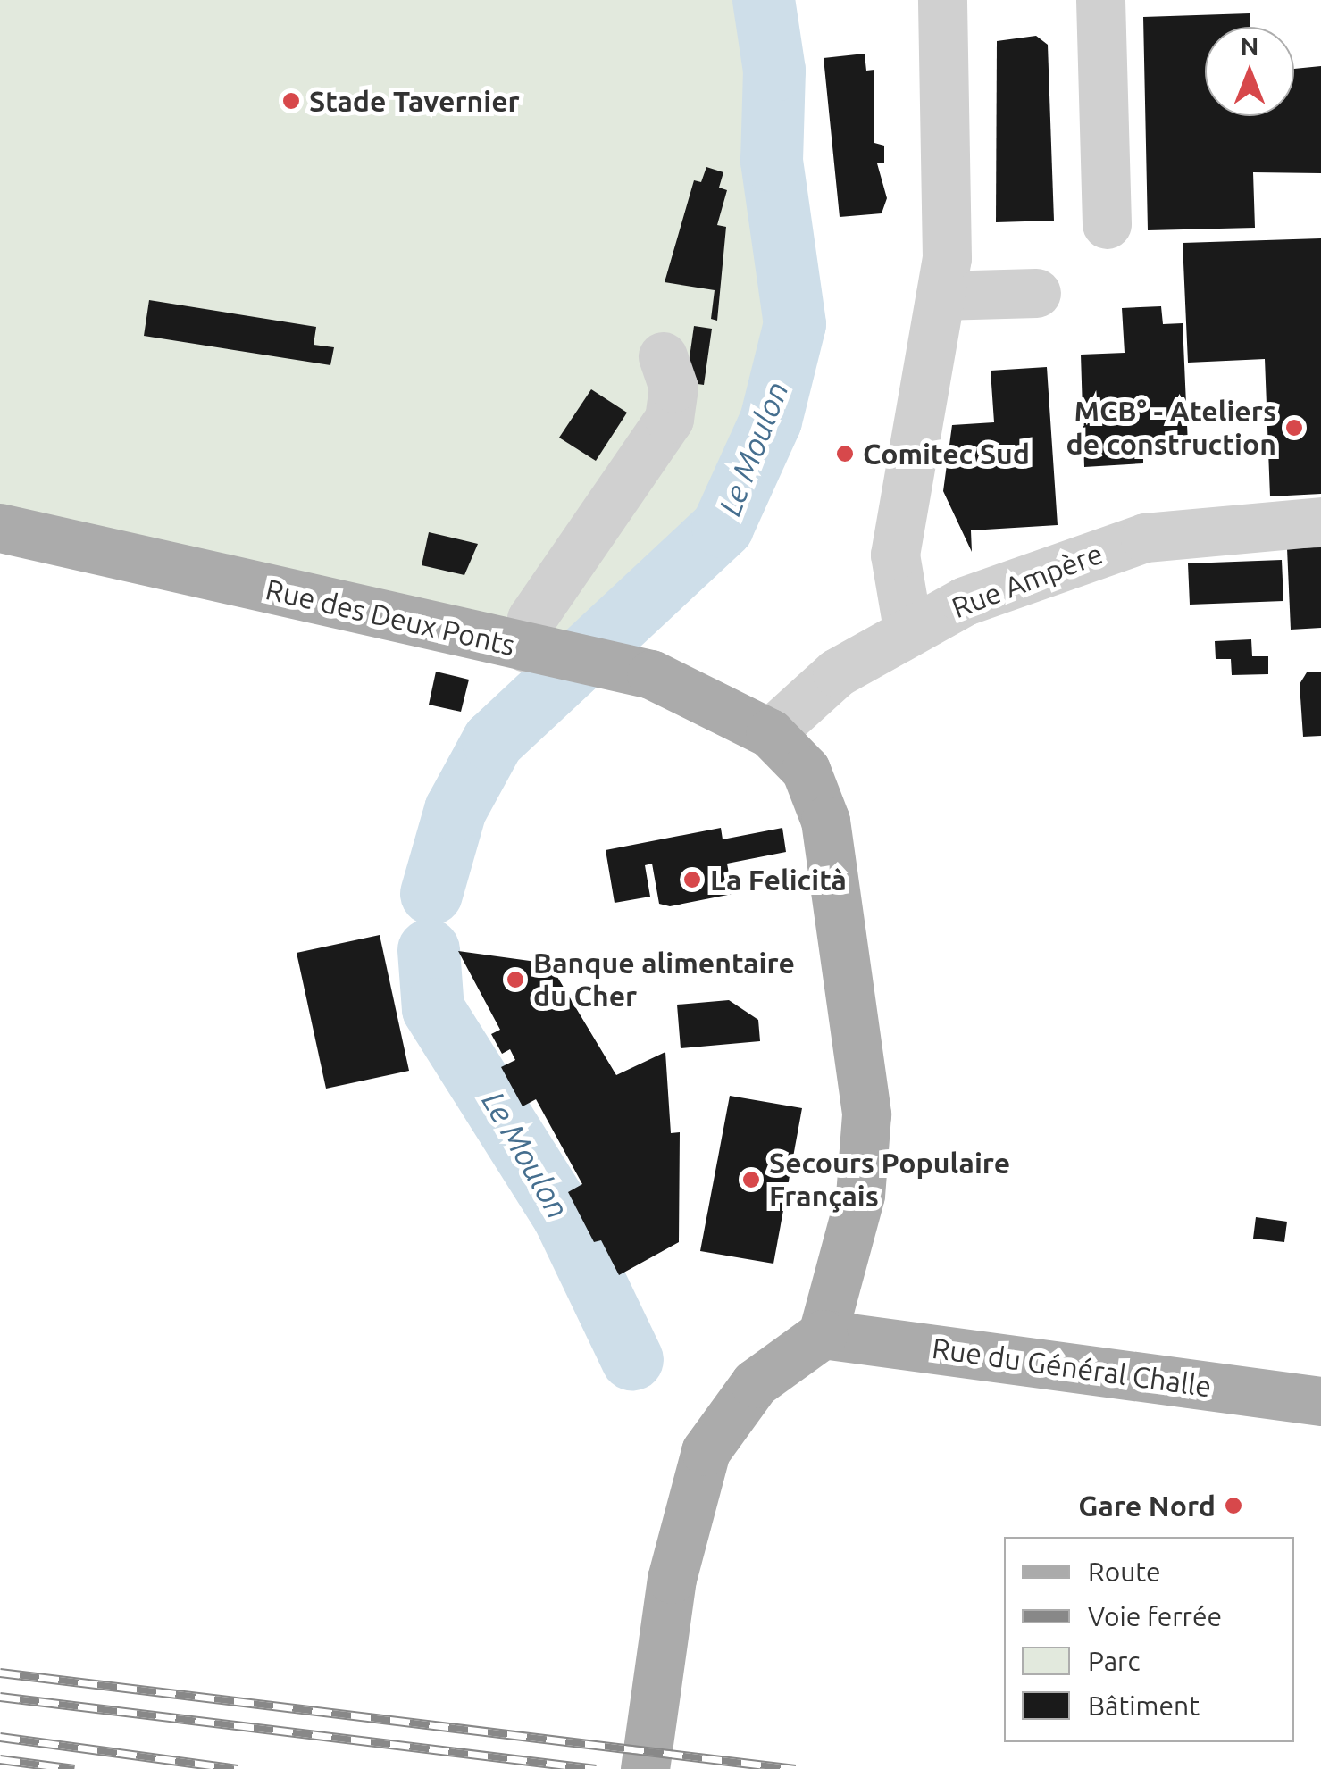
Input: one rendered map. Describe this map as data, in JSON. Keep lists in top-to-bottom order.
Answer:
{
  "streets": {
    "main road": ["Rue des Deux Ponts", "Rue du Général Challe"],
    "street": ["Rue Ampère"]
  },
  "crossings": [
    ["Rue Ampère", "Rue des Deux Ponts"],
    ["Rue des Deux Ponts", "Rue du Général Challe"]
  ],
  "water": ["Le Moulon"],
  "places": [
    "Stade Tavernier",
    "MCB° - Ateliers de construction",
    "Comitec Sud",
    "La Felicità",
    "Banque alimentaire du Cher",
    "Secours Populaire Français",
    "Gare Nord"
  ],
  "legend": [
    "Route",
    "Voie ferrée",
    "Parc",
    "Bâtiment"
  ],
  "north": "top"
}
